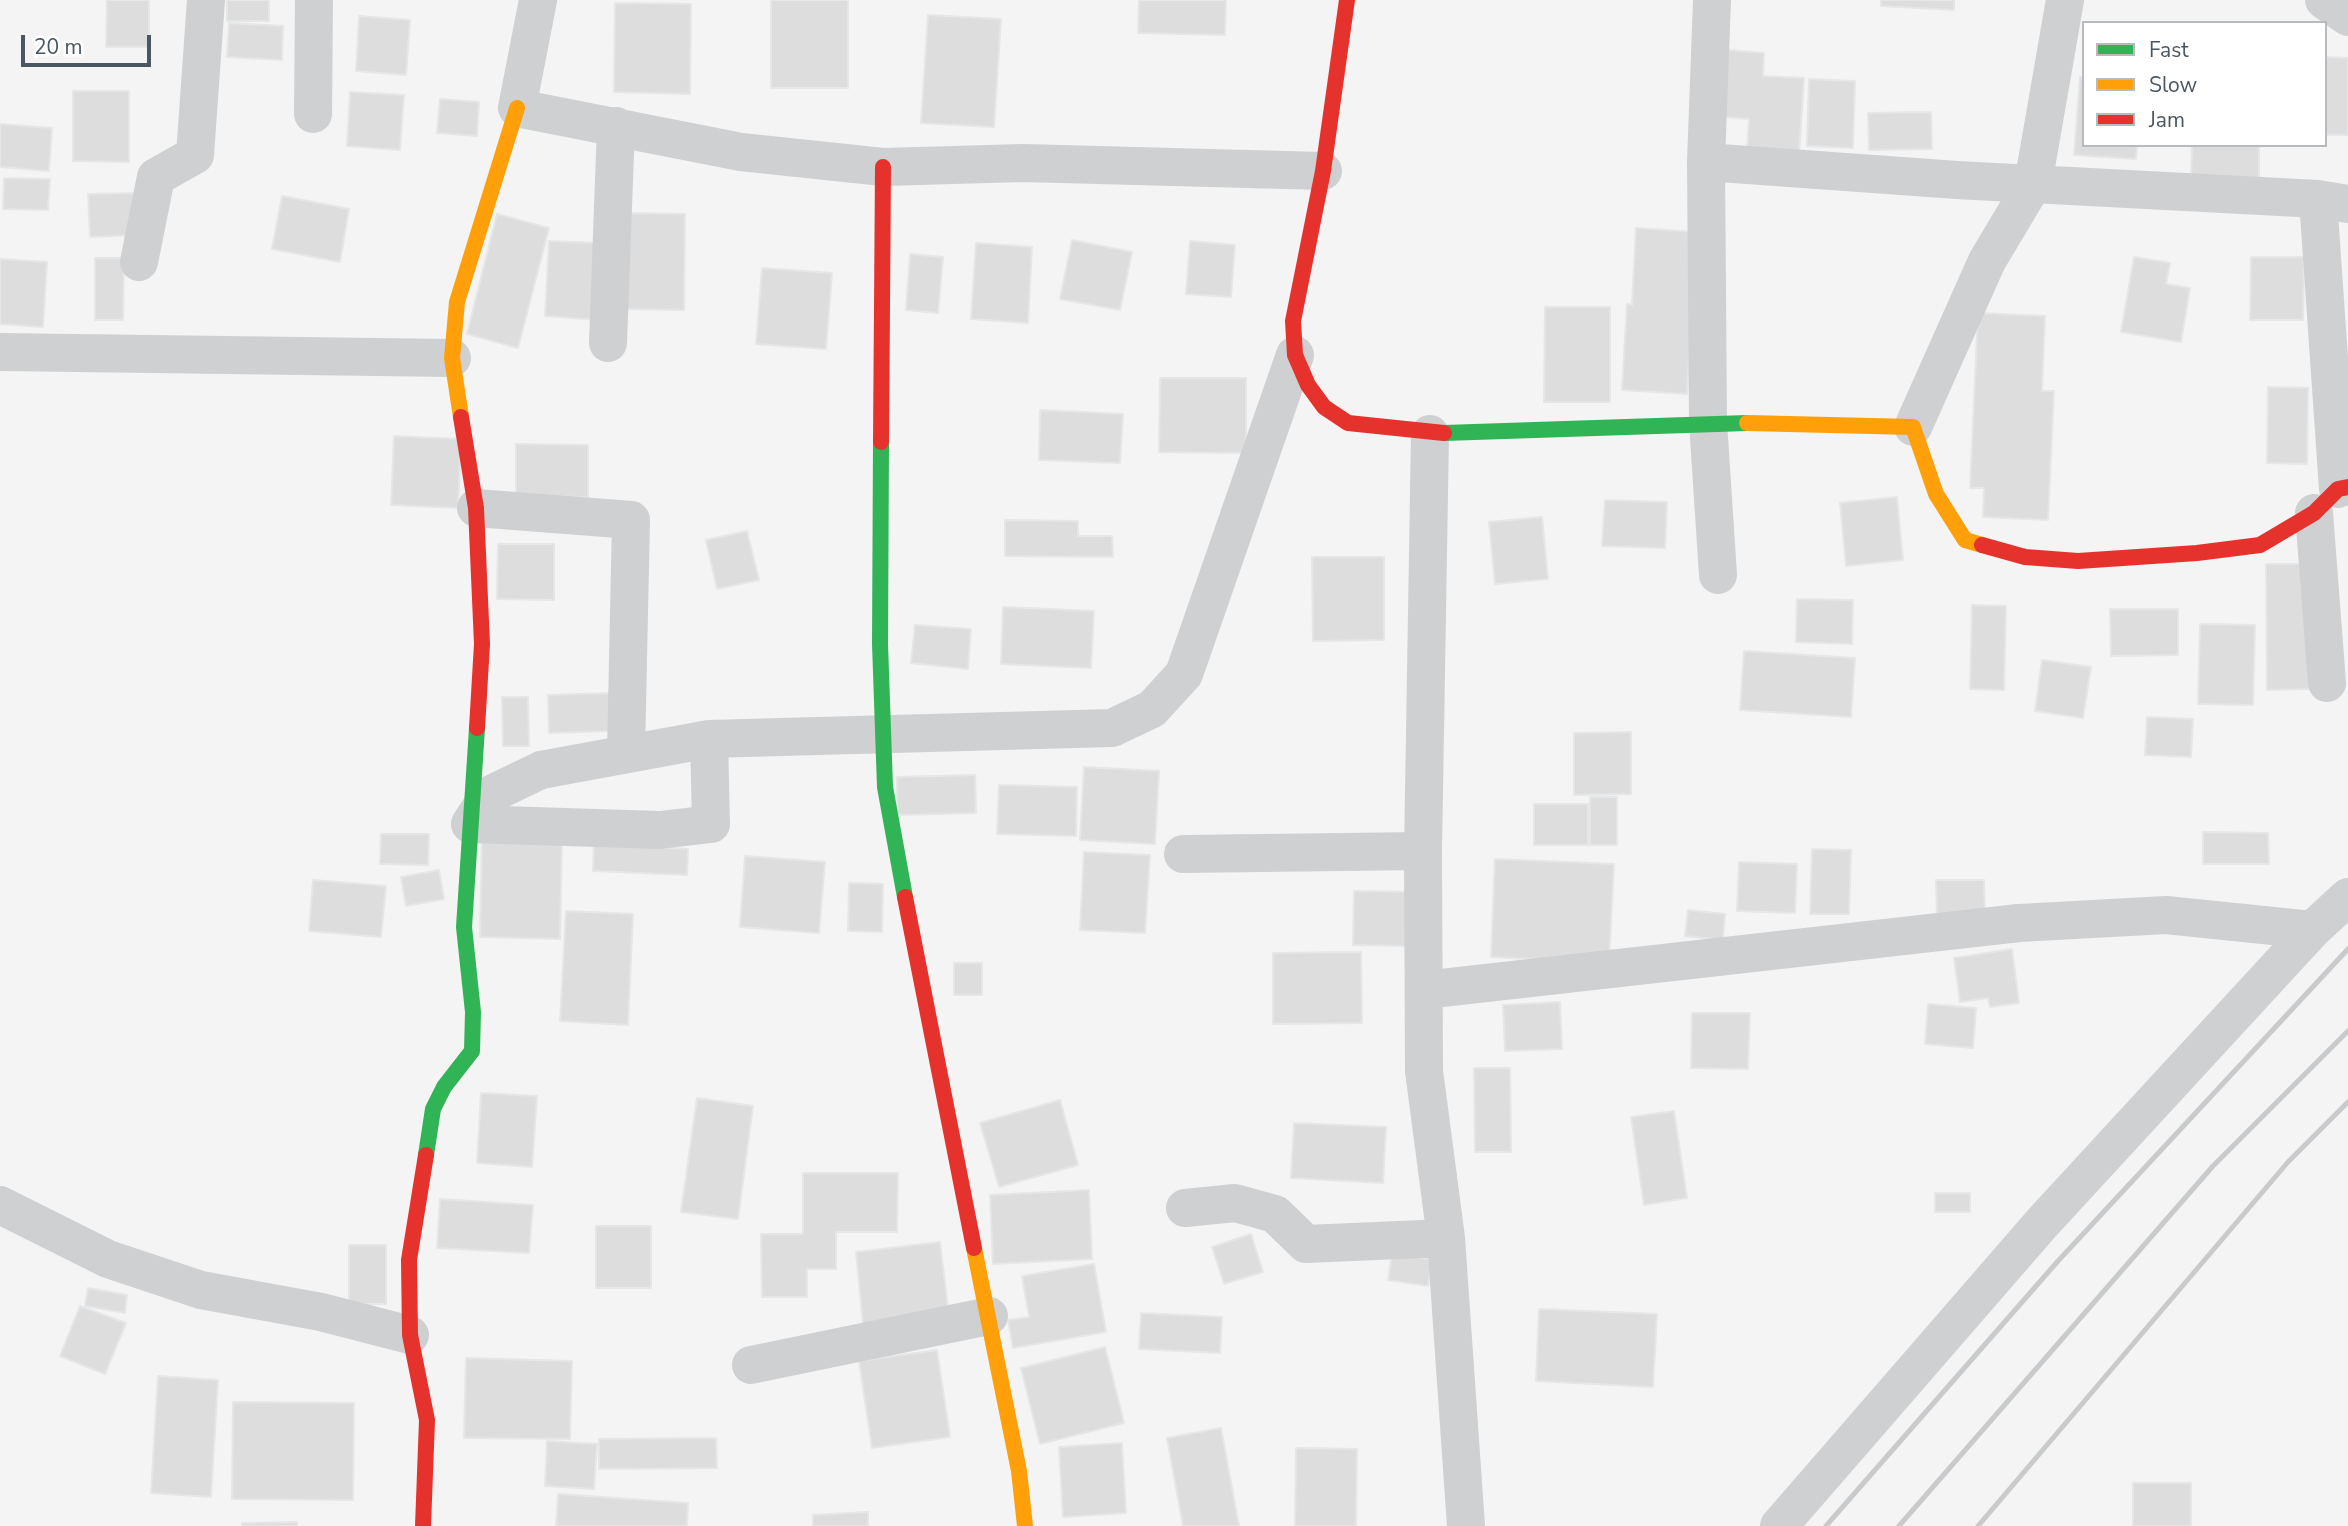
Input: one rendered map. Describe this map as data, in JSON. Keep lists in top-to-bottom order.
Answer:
{
  "legend": ["Fast", "Slow", "Jam"],
  "scale_bar": "20 m"
}
